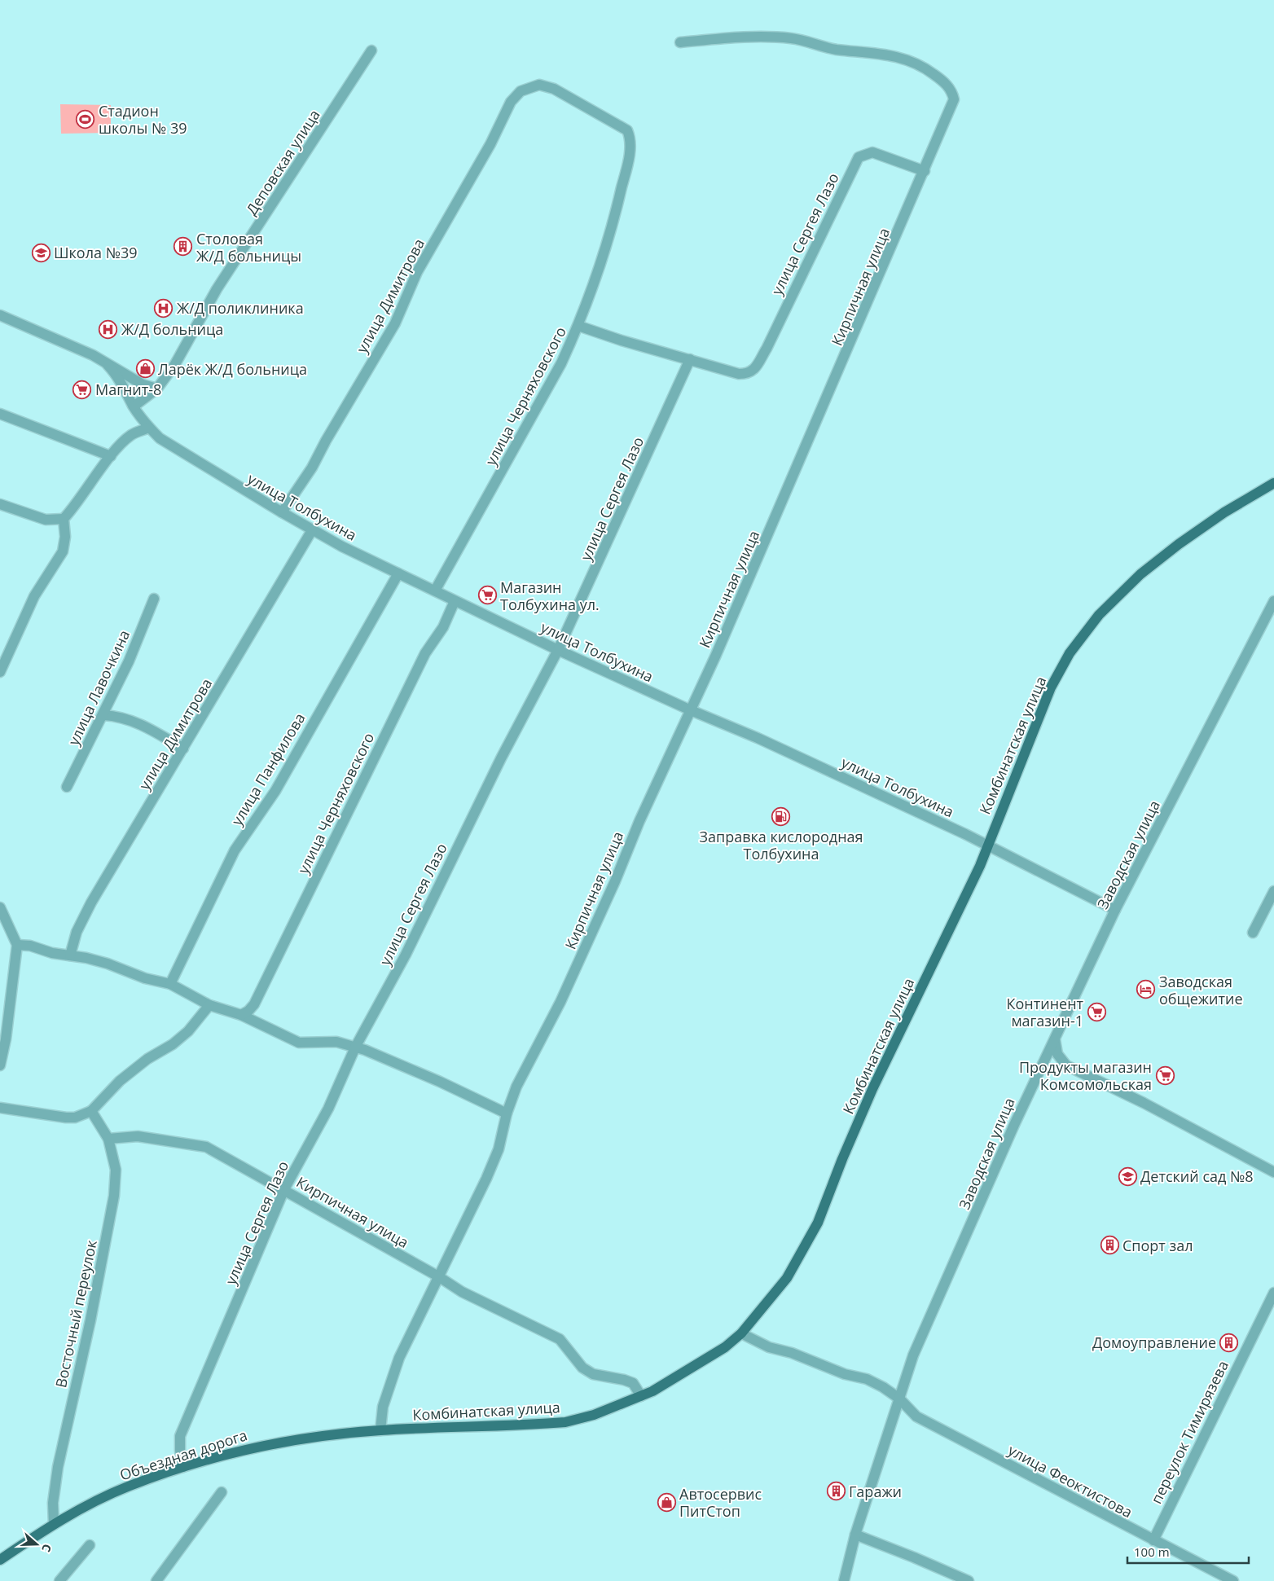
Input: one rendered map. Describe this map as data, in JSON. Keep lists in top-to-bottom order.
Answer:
{
  "streets": {
    "main road": ["Комбинатская улица", "Объездная дорога"],
    "street": [
      "Деповская улица",
      "улица Сергея Лазо",
      "Кирпичная улица",
      "улица Димитрова",
      "улица Черняховского",
      "улица Толбухина",
      "улица Лавочкина",
      "улица Панфилова",
      "Заводская улица",
      "Восточный переулок",
      "переулок Тимирязева",
      "улица Феоктистова"
    ]
  },
  "crossings": [
    ["Деповская улица", "улица Толбухина"],
    ["улица Сергея Лазо", "Кирпичная улица"],
    ["улица Сергея Лазо", "улица Черняховского"],
    ["улица Сергея Лазо", "улица Толбухина"],
    ["улица Сергея Лазо", "Объездная дорога"],
    ["Кирпичная улица", "улица Толбухина"],
    ["Кирпичная улица", "Комбинатская улица"],
    ["Кирпичная улица", "Восточный переулок"],
    ["улица Димитрова", "улица Черняховского"],
    ["улица Димитрова", "улица Толбухина"],
    ["улица Черняховского", "улица Толбухина"],
    ["улица Толбухина", "Комбинатская улица"],
    ["улица Толбухина", "улица Панфилова"],
    ["улица Толбухина", "Заводская улица"],
    ["Комбинатская улица", "Объездная дорога"],
    ["Комбинатская улица", "улица Феоктистова"],
    ["Заводская улица", "улица Феоктистова"],
    ["Восточный переулок", "Объездная дорога"],
    ["переулок Тимирязева", "улица Феоктистова"]
  ],
  "places": {
    "sports": ["Стадион школы № 39"],
    "building": [
      "Столовая Ж/Д больницы",
      "Спорт зал",
      "Домоуправление",
      "Гаражи"
    ],
    "school or university": ["Школа №39", "Детский сад №8"],
    "hospital": ["Ж/Д поликлиника", "Ж/Д больница"],
    "shop": ["Ларёк Ж/Д больница", "Автосервис ПитСтоп"],
    "supermarket": [
      "Магнит-8",
      "Магазин Толбухина ул.",
      "Континент магазин-1",
      "Продукты магазин Комсомольская"
    ],
    "fuel station": ["Заправка кислородная Толбухина"],
    "hotel": ["Заводская общежитие"]
  },
  "scale_bar": "100 m",
  "north": "right"
}
